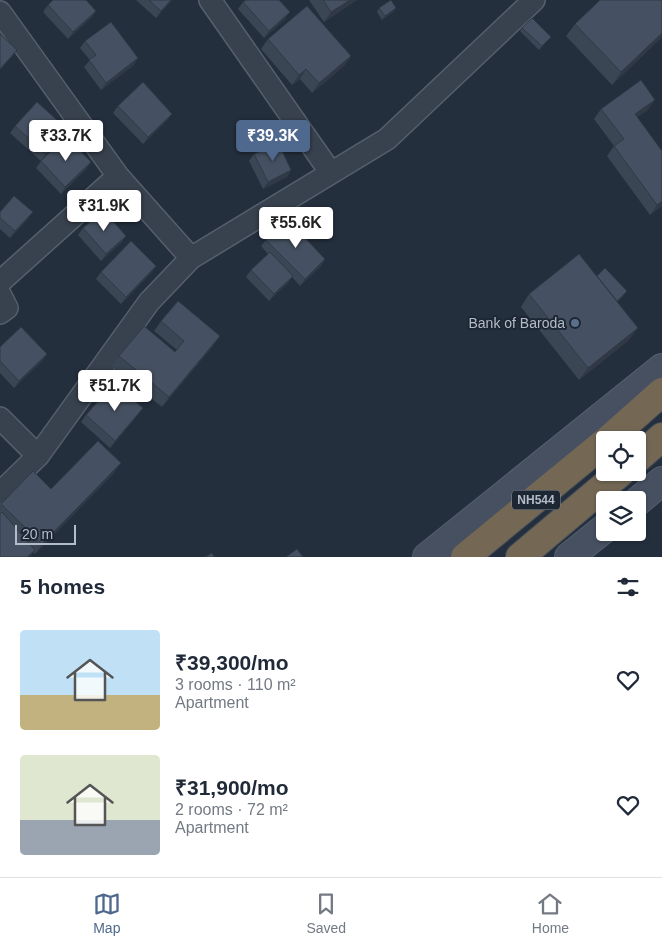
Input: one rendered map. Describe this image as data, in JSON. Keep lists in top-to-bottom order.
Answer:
{
  "streets": {
    "highway": ["NH544"]
  },
  "places": ["Bank of Baroda"],
  "scale_bar": "20 m",
  "page": {
    "price": [
      "₹33.7K",
      "₹39.3K",
      "₹31.9K",
      "₹55.6K",
      "₹51.7K"
    ],
    "scale": "20 m",
    "heading": "5 homes",
    "list": [
      {
        "name": "₹39,300/mo",
        "note": "3 rooms · 110 m² · Apartment"
      },
      {
        "name": "₹31,900/mo",
        "note": "2 rooms · 72 m² · Apartment"
      }
    ],
    "tabs": ["Map", "Saved", "Home"]
  }
}
